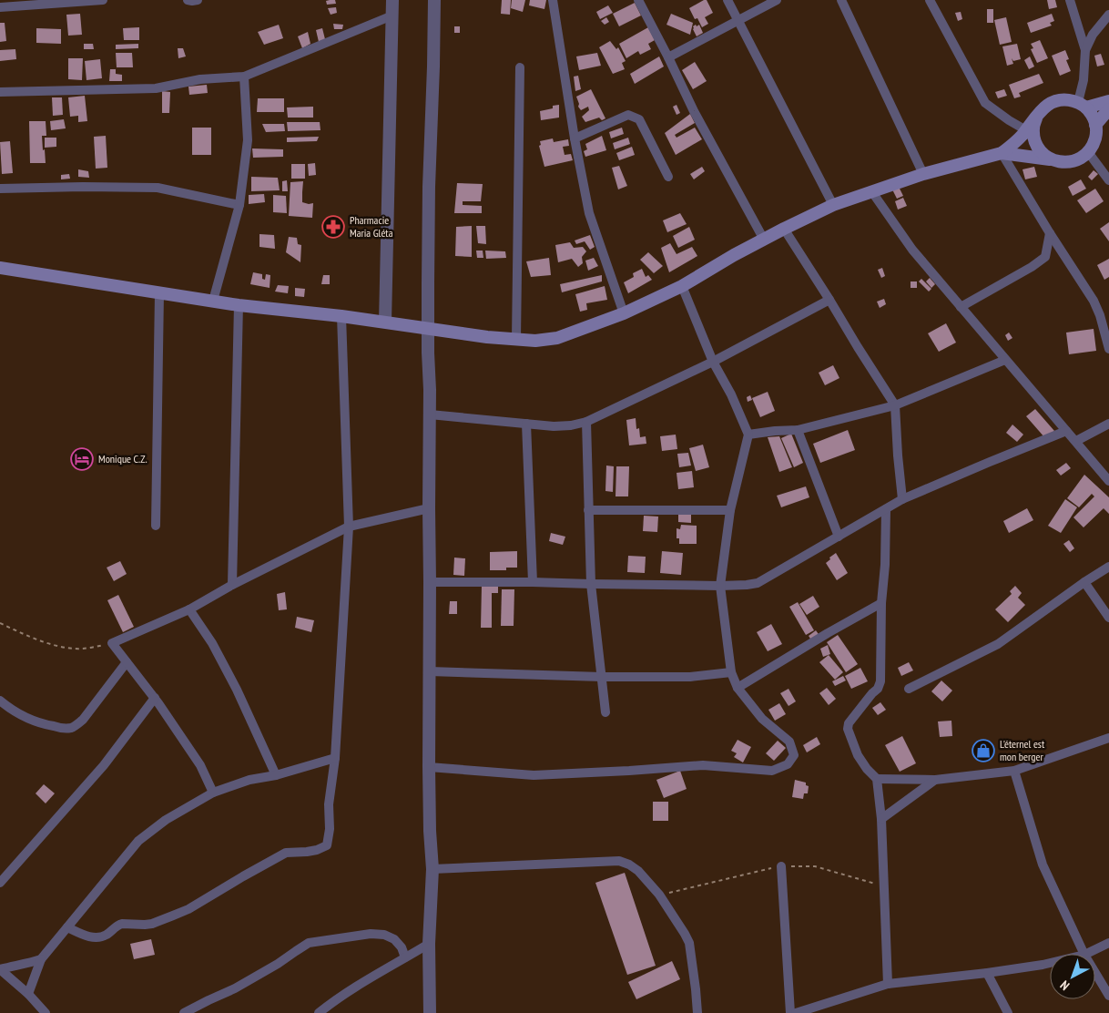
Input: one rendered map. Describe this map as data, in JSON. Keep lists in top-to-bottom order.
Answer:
{
  "places": {
    "pharmacy": ["Pharmacie Maria Gléta"],
    "hotel": ["Monique C.Z."],
    "shop": ["L'éternel est mon berger"]
  },
  "north": "bottom left"
}
